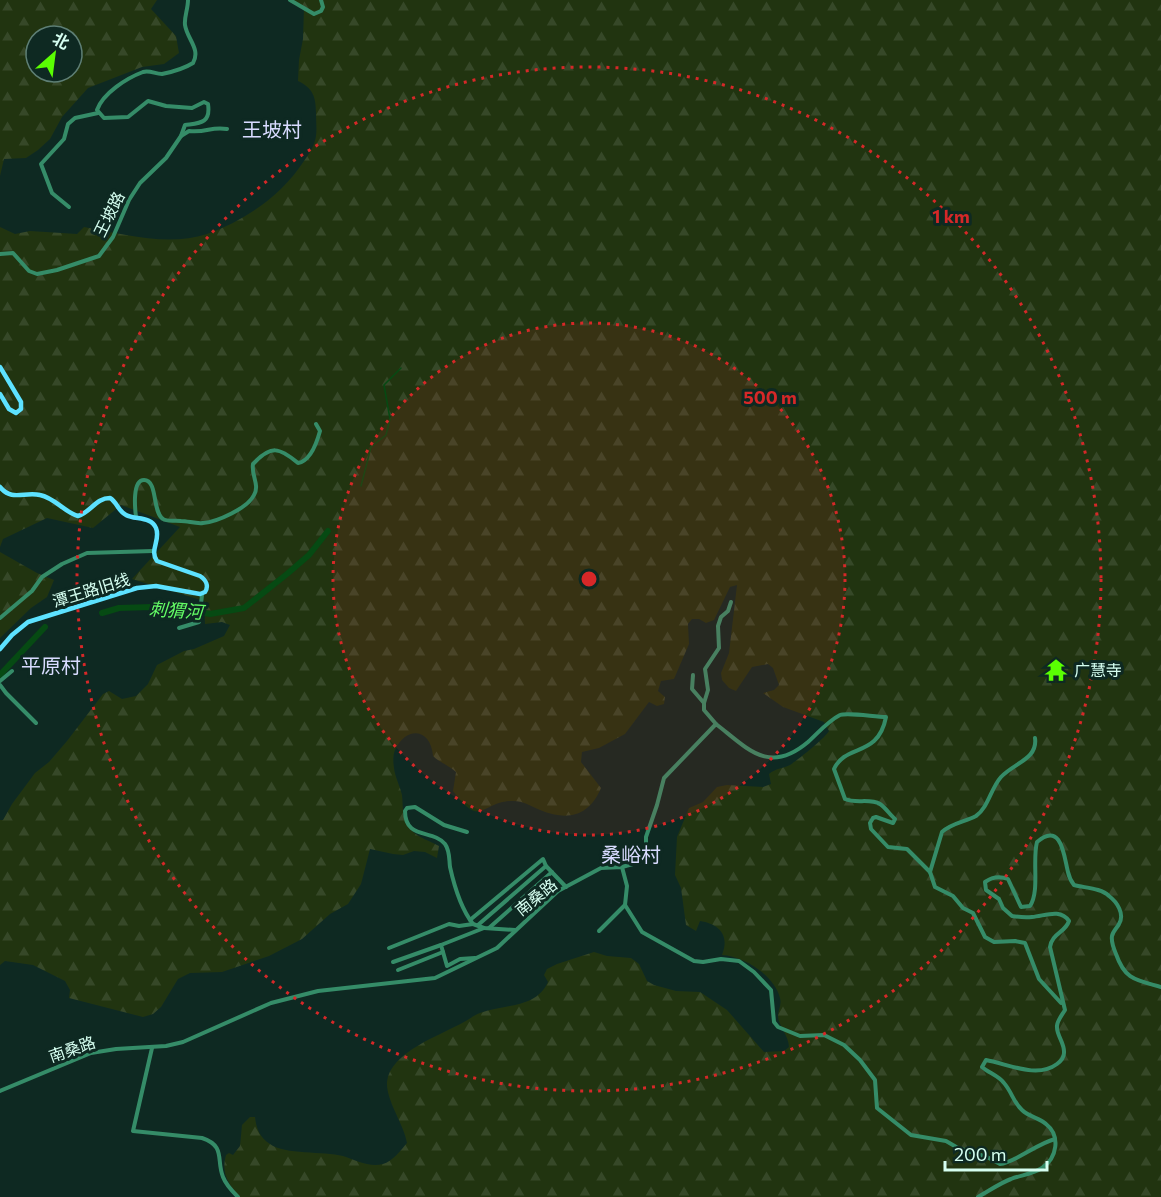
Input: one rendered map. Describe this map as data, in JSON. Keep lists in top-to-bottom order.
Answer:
{
  "streets": {
    "main road": ["潭王路旧线"],
    "street": ["王坡路", "南桑路"]
  },
  "districts": ["王坡村", "平原村", "桑峪村"],
  "water": ["刺猬河"],
  "places": {
    "temple": ["广慧寺"]
  },
  "scale_bar": "200 m",
  "north": "top right",
  "rings": ["1 km", "500 m"]
}
